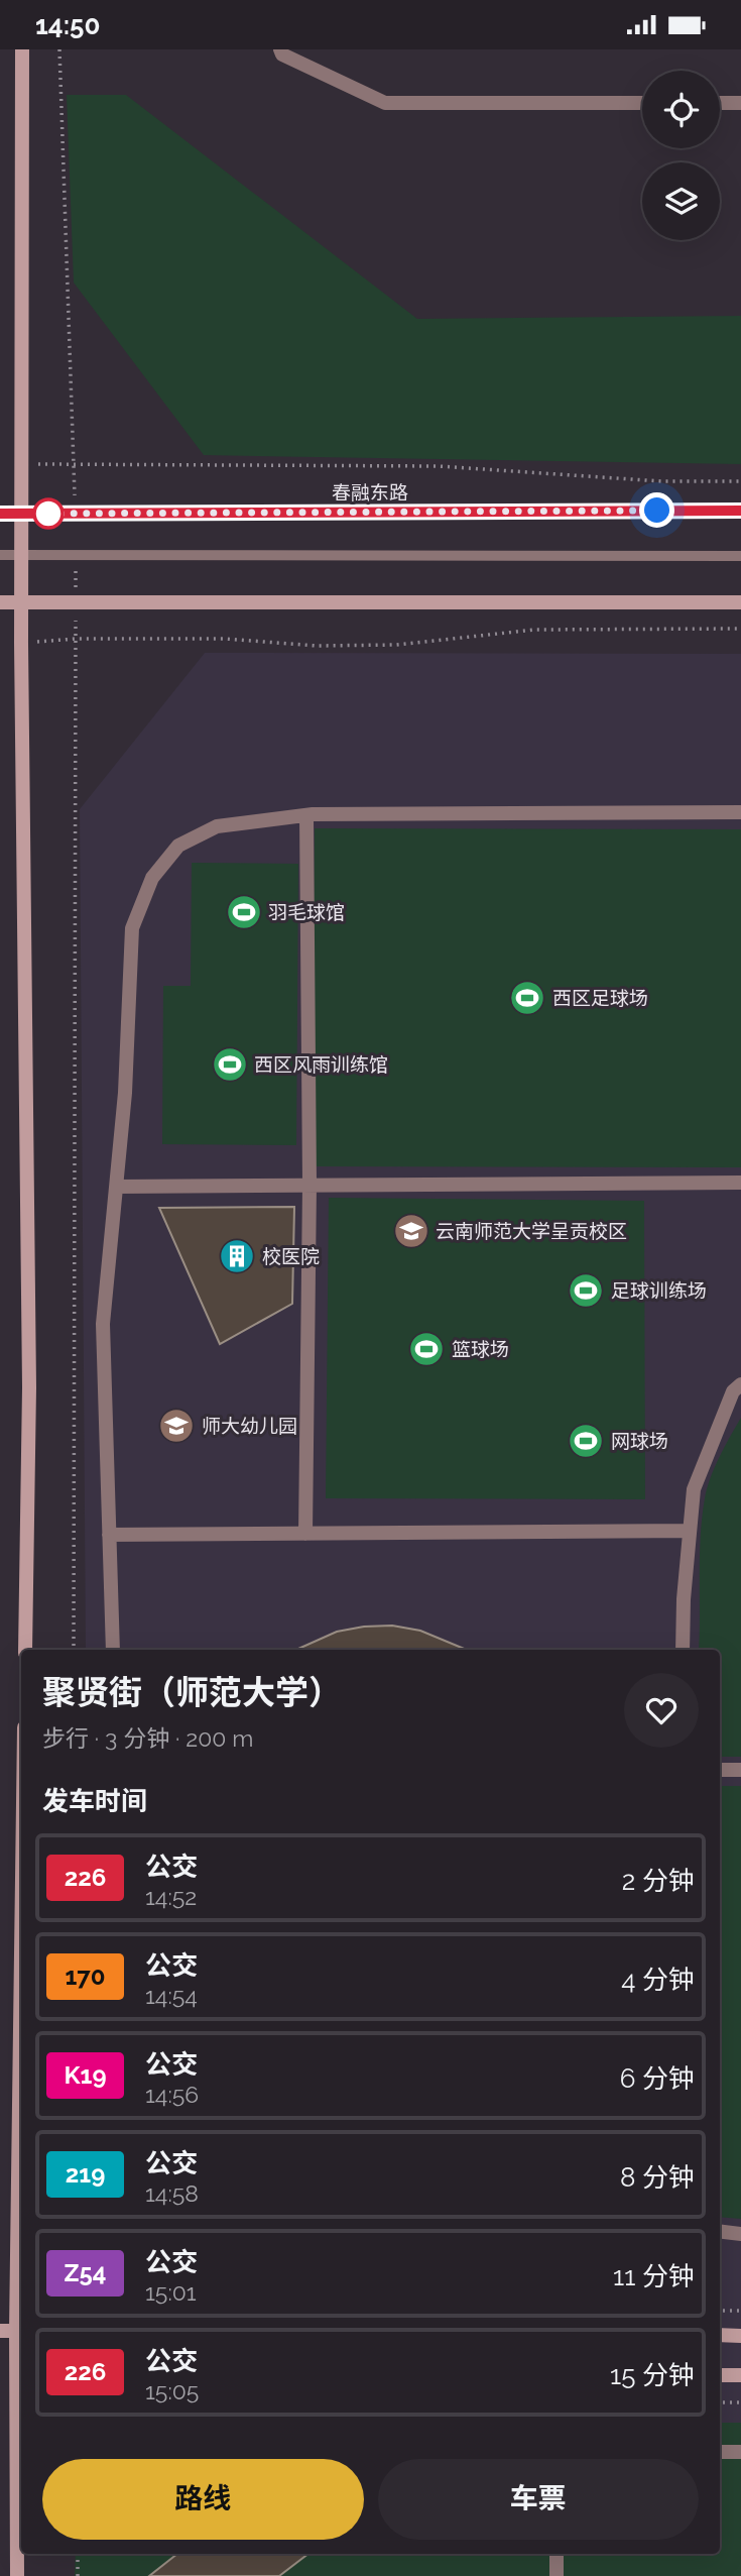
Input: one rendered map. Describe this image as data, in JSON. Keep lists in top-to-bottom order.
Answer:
{
  "streets": {
    "main road": ["春融东路"]
  },
  "places": {
    "sports": [
      "羽毛球馆",
      "西区足球场",
      "西区风雨训练馆",
      "足球训练场",
      "篮球场",
      "网球场"
    ],
    "school or university": ["云南师范大学呈贡校区", "师大幼儿园"],
    "building": ["校医院"]
  },
  "lines": ["bus line 226"],
  "page": {
    "status": "14:50",
    "heading": [
      ["聚贤街（师范大学）", "步行 · 3 分钟 · 200 m"],
      "发车时间"
    ],
    "list": [
      {
        "mark": "226",
        "name": "公交",
        "note": "14:52",
        "value": "2 分钟"
      },
      {
        "mark": "170",
        "name": "公交",
        "note": "14:54",
        "value": "4 分钟"
      },
      {
        "mark": "K19",
        "name": "公交",
        "note": "14:56",
        "value": "6 分钟"
      },
      {
        "mark": "219",
        "name": "公交",
        "note": "14:58",
        "value": "8 分钟"
      },
      {
        "mark": "Z54",
        "name": "公交",
        "note": "15:01",
        "value": "11 分钟"
      },
      {
        "mark": "226",
        "name": "公交",
        "note": "15:05",
        "value": "15 分钟"
      }
    ],
    "buttons": ["路线", "车票"]
  }
}
